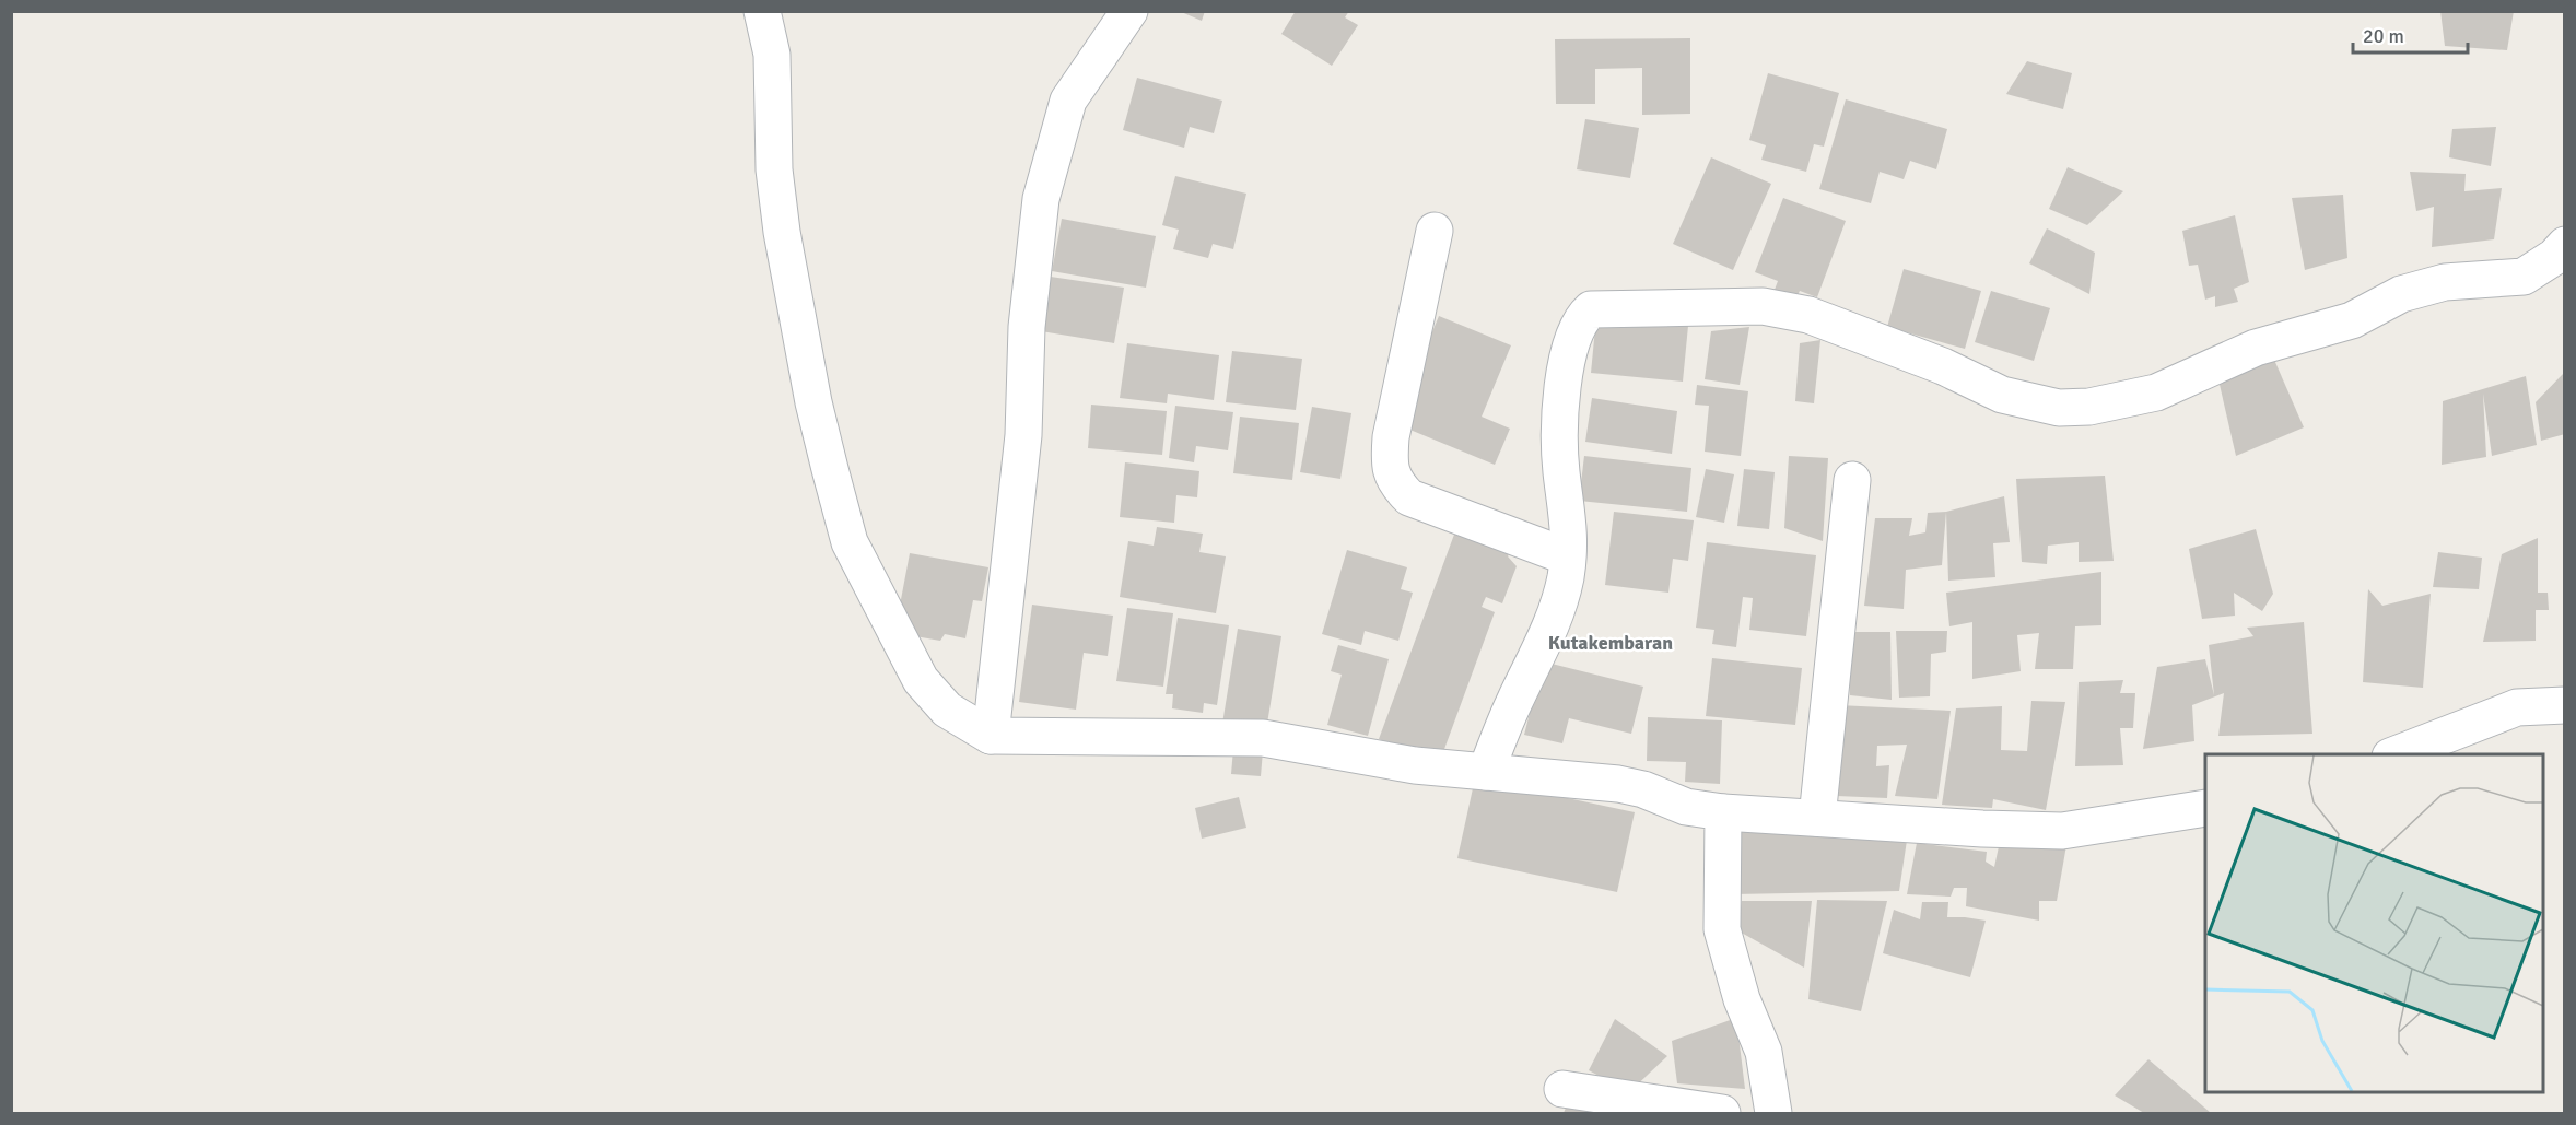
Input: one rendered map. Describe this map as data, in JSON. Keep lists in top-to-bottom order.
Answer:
{
  "districts": ["Kutakembaran"],
  "scale_bar": "20 m"
}
